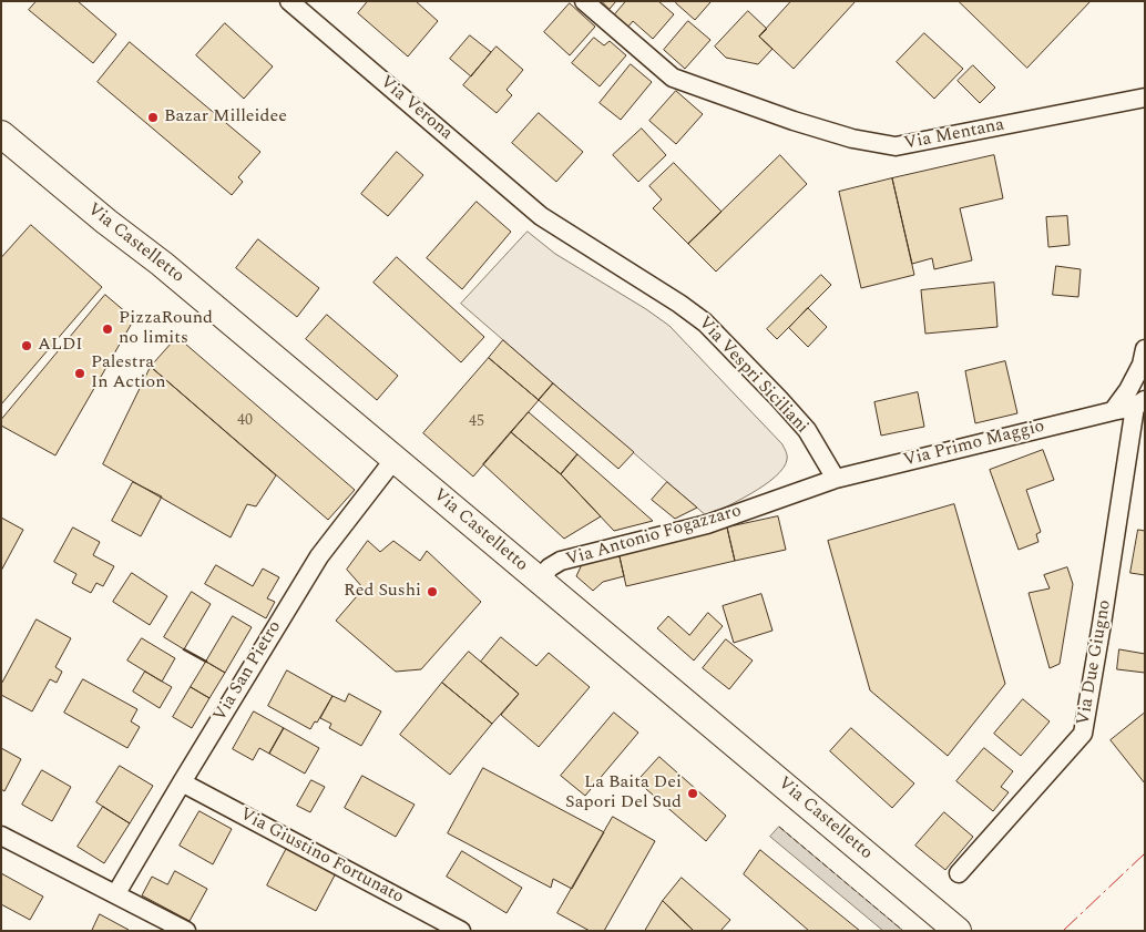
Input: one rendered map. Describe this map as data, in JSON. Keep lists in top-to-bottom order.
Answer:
{
  "streets": {
    "main road": ["Via Castelletto"],
    "street": [
      "Via Verona",
      "Via Mentana",
      "Via Vespri Siciliani",
      "Via Primo Maggio",
      "Via Antonio Fogazzaro",
      "Via Due Giugno",
      "Via San Pietro",
      "Via Giustino Fortunato"
    ]
  },
  "crossings": [
    ["Via Verona", "Via Vespri Siciliani"],
    ["Via Castelletto", "Via Antonio Fogazzaro"],
    ["Via Castelletto", "Via San Pietro"],
    ["Via Vespri Siciliani", "Via Primo Maggio"],
    ["Via Vespri Siciliani", "Via Antonio Fogazzaro"],
    ["Via Primo Maggio", "Via Antonio Fogazzaro"],
    ["Via Primo Maggio", "Via Due Giugno"],
    ["Via San Pietro", "Via Giustino Fortunato"]
  ],
  "places": [
    "Bazar Milleidee",
    "PizzaRound no limits",
    "ALDI",
    "Palestra In Action",
    "Red Sushi",
    "La Baita Dei Sapori Del Sud"
  ],
  "house_numbers": ["40", "45"]
}
